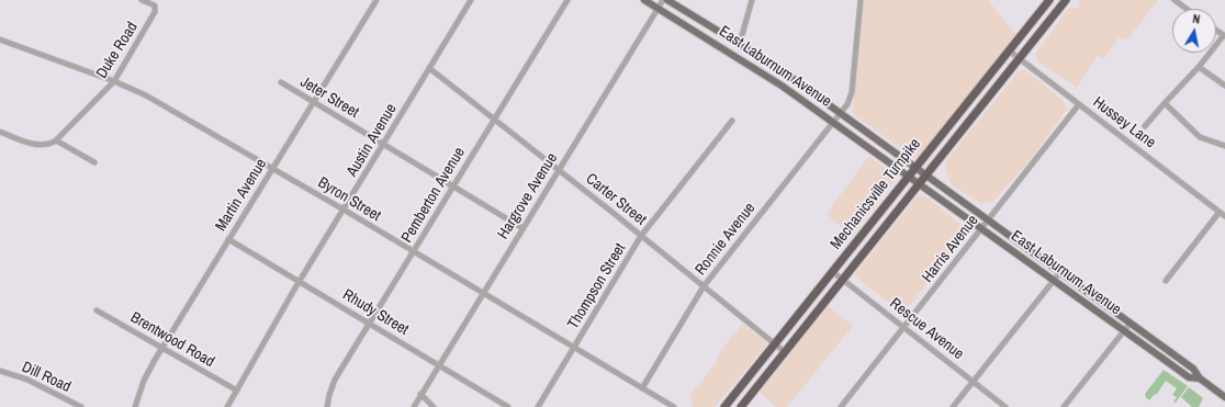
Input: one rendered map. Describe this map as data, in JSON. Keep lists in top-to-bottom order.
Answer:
{
  "streets": {
    "highway": ["Mechanicsville Turnpike"],
    "main road": ["East Laburnum Avenue"],
    "street": [
      "Duke Road",
      "Jeter Street",
      "Hussey Lane",
      "Austin Avenue",
      "Martin Avenue",
      "Pemberton Avenue",
      "Hargrove Avenue",
      "Byron Street",
      "Carter Street",
      "Ronnie Avenue",
      "Harris Avenue",
      "Thompson Street",
      "Rhudy Street",
      "Rescue Avenue",
      "Brentwood Road",
      "Dill Road"
    ]
  },
  "crossings": [
    ["Duke Road", "Byron Street"],
    ["East Laburnum Avenue", "Mechanicsville Turnpike"],
    ["East Laburnum Avenue", "Hargrove Avenue"],
    ["East Laburnum Avenue", "Ronnie Avenue"],
    ["East Laburnum Avenue", "Harris Avenue"],
    ["Jeter Street", "Austin Avenue"],
    ["Jeter Street", "Martin Avenue"],
    ["Jeter Street", "Pemberton Avenue"],
    ["Jeter Street", "Hargrove Avenue"],
    ["Hussey Lane", "Mechanicsville Turnpike"],
    ["Hussey Lane", "Harris Avenue"],
    ["Austin Avenue", "Byron Street"],
    ["Austin Avenue", "Carter Street"],
    ["Austin Avenue", "Rhudy Street"],
    ["Austin Avenue", "Brentwood Road"],
    ["Mechanicsville Turnpike", "Carter Street"],
    ["Mechanicsville Turnpike", "Rescue Avenue"],
    ["Martin Avenue", "Byron Street"],
    ["Martin Avenue", "Rhudy Street"],
    ["Martin Avenue", "Brentwood Road"],
    ["Pemberton Avenue", "Byron Street"],
    ["Pemberton Avenue", "Carter Street"],
    ["Pemberton Avenue", "Rhudy Street"],
    ["Hargrove Avenue", "Byron Street"],
    ["Hargrove Avenue", "Carter Street"],
    ["Hargrove Avenue", "Rhudy Street"],
    ["Byron Street", "Ronnie Avenue"],
    ["Byron Street", "Thompson Street"],
    ["Carter Street", "Ronnie Avenue"],
    ["Carter Street", "Thompson Street"],
    ["Harris Avenue", "Rescue Avenue"]
  ],
  "north": "top"
}
